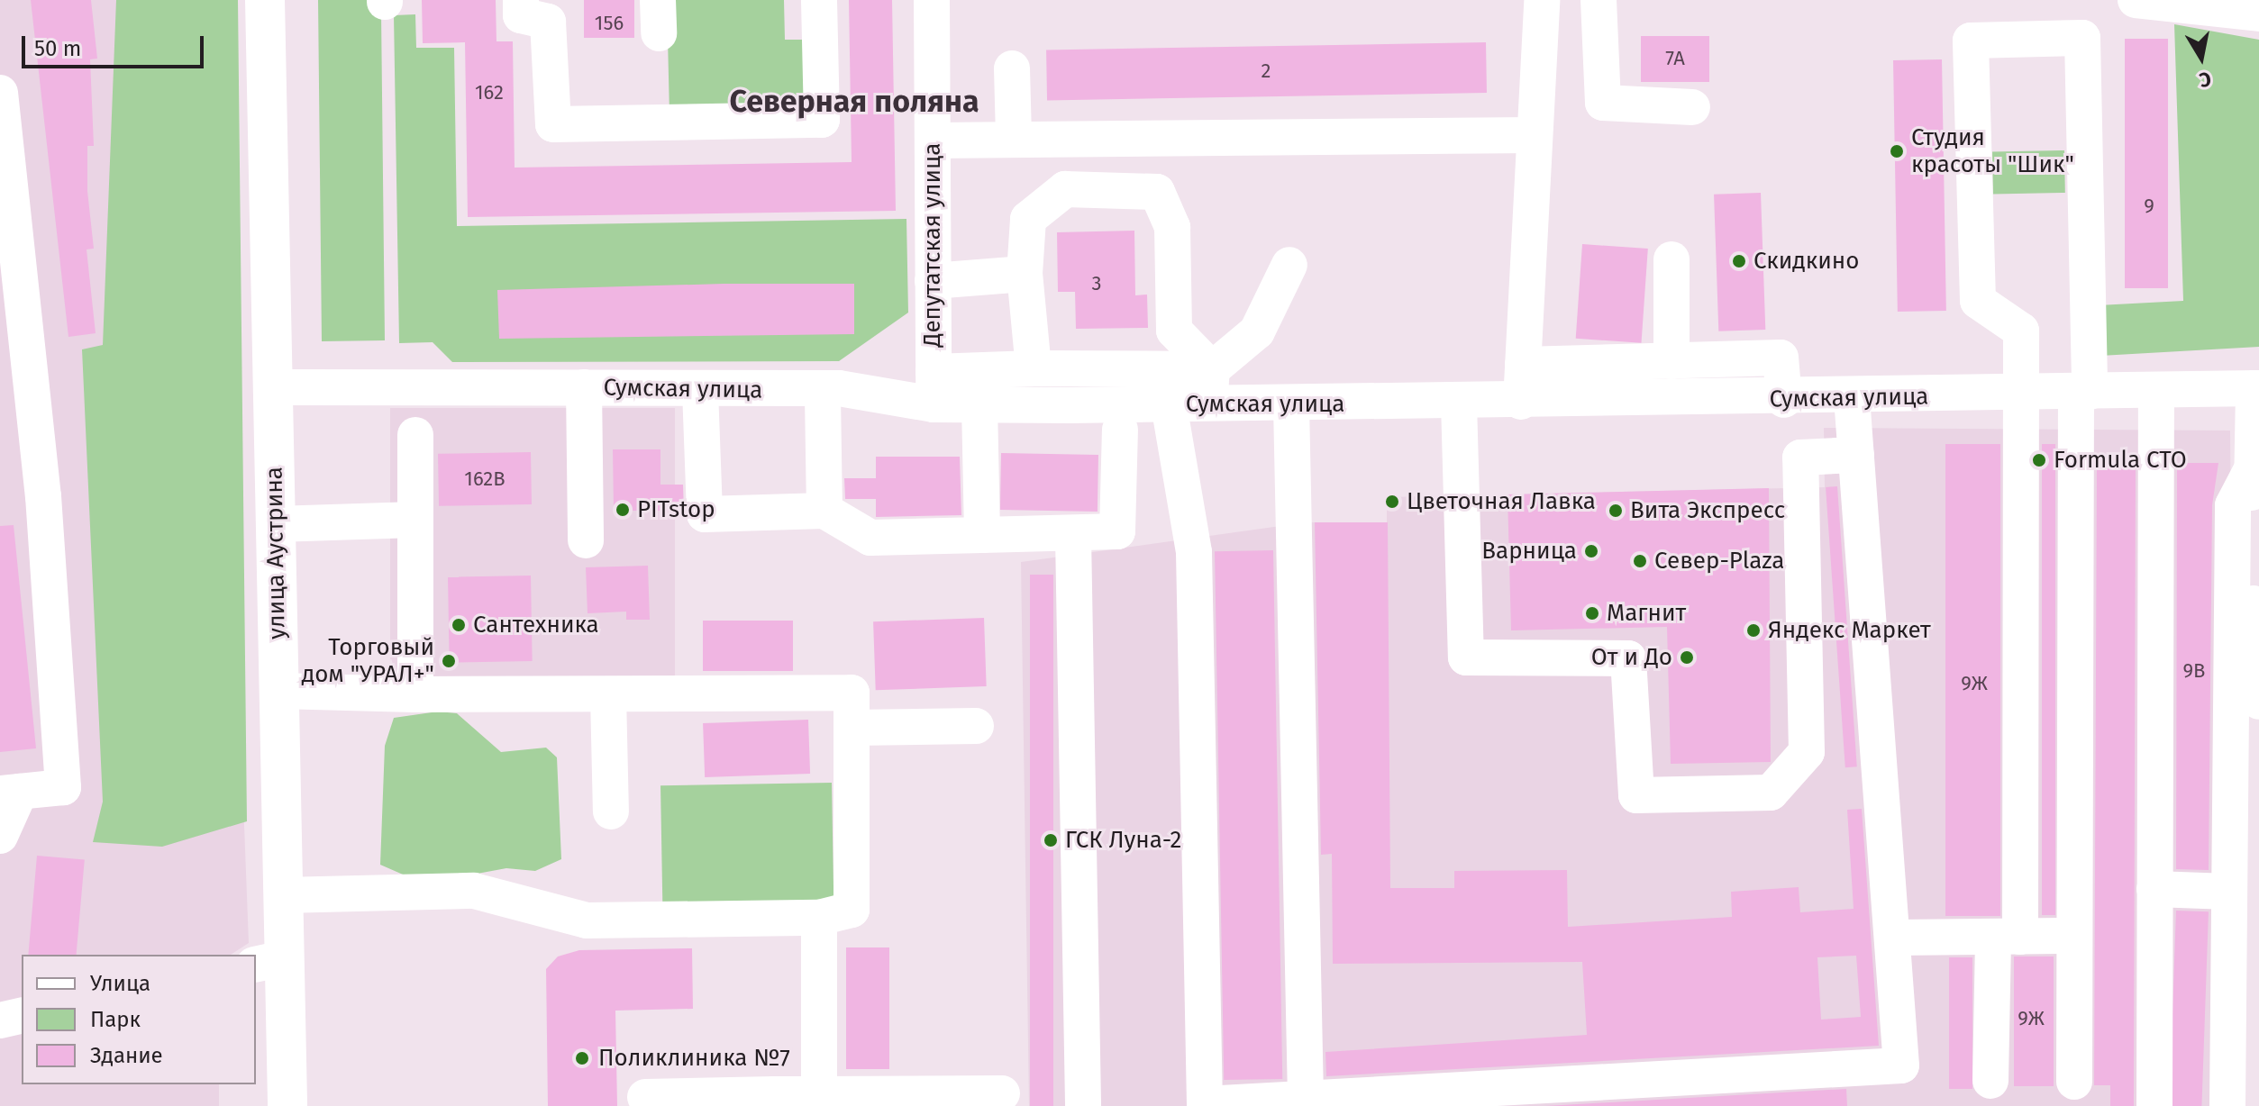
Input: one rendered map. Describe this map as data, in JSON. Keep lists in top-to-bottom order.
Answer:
{
  "streets": {
    "main road": ["улица Аустрина"],
    "street": ["Депутатская улица", "Сумская улица"]
  },
  "crossings": [
    ["Депутатская улица", "Сумская улица"],
    ["Сумская улица", "улица Аустрина"]
  ],
  "districts": ["Северная поляна"],
  "places": [
    "Студия красоты \"Шик\"",
    "Скидкино",
    "Formula СТО",
    "Цветочная Лавка",
    "PITstop",
    "Вита Экспресс",
    "Варница",
    "Север-Plaza",
    "Магнит",
    "Сантехника",
    "Яндекс Маркет",
    "От и До",
    "Торговый дом \"УРАЛ+\"",
    "ГСК Луна-2",
    "Поликлиника №7"
  ],
  "house_numbers": [
    "156",
    "7А",
    "2",
    "162",
    "9",
    "3",
    "162В",
    "9В",
    "9Ж",
    "9Ж"
  ],
  "legend": ["Улица", "Парк", "Здание"],
  "scale_bar": "50 m",
  "north": "bottom"
}
